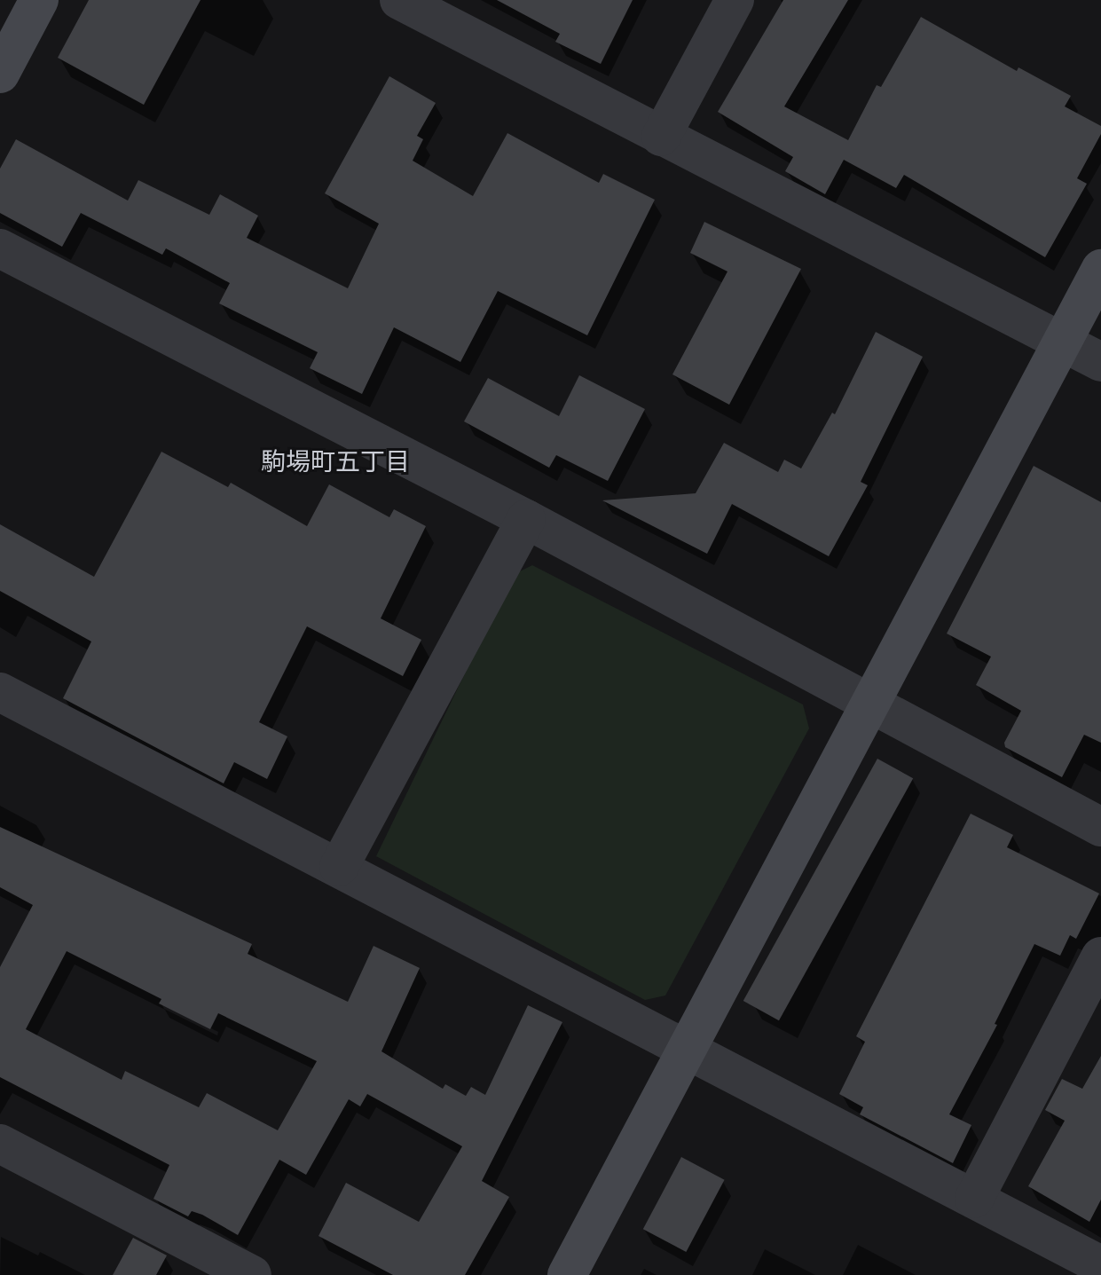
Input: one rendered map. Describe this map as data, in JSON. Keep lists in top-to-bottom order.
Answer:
{
  "districts": ["駒場町五丁目"]
}
